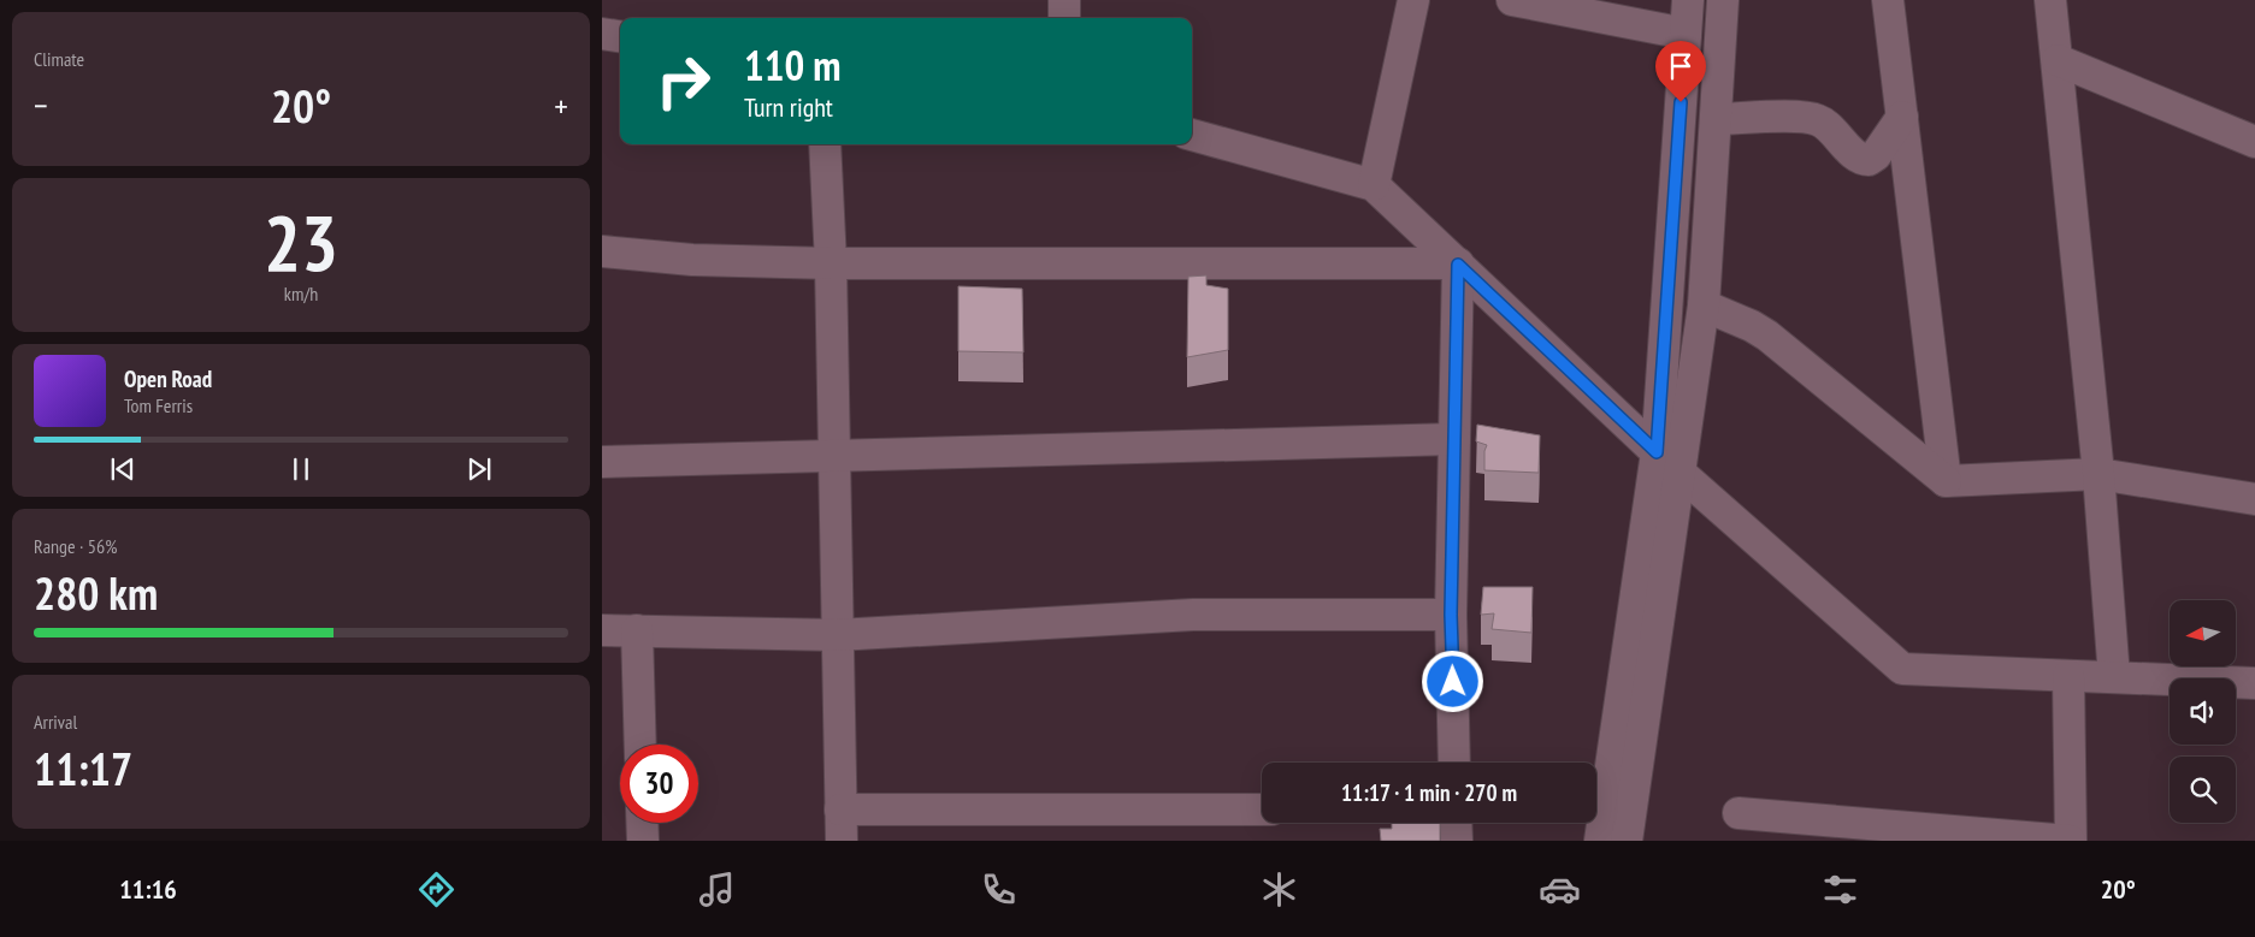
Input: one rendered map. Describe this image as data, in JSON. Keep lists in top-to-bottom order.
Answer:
{
  "north": "left",
  "page": {
    "tile": [
      "Climate",
      ["23", "km/h"],
      ["Range · 56%", "280 km"],
      ["Arrival", "11:17"]
    ],
    "turn": ["110 m", "Turn right"],
    "heat": ["−", "20°", "+"],
    "song": ["Open Road", "Tom Ferris"],
    "limit": "30",
    "trip": "11:17 · 1 min · 270 m",
    "tabs": ["11:16", "20°"]
  }
}
